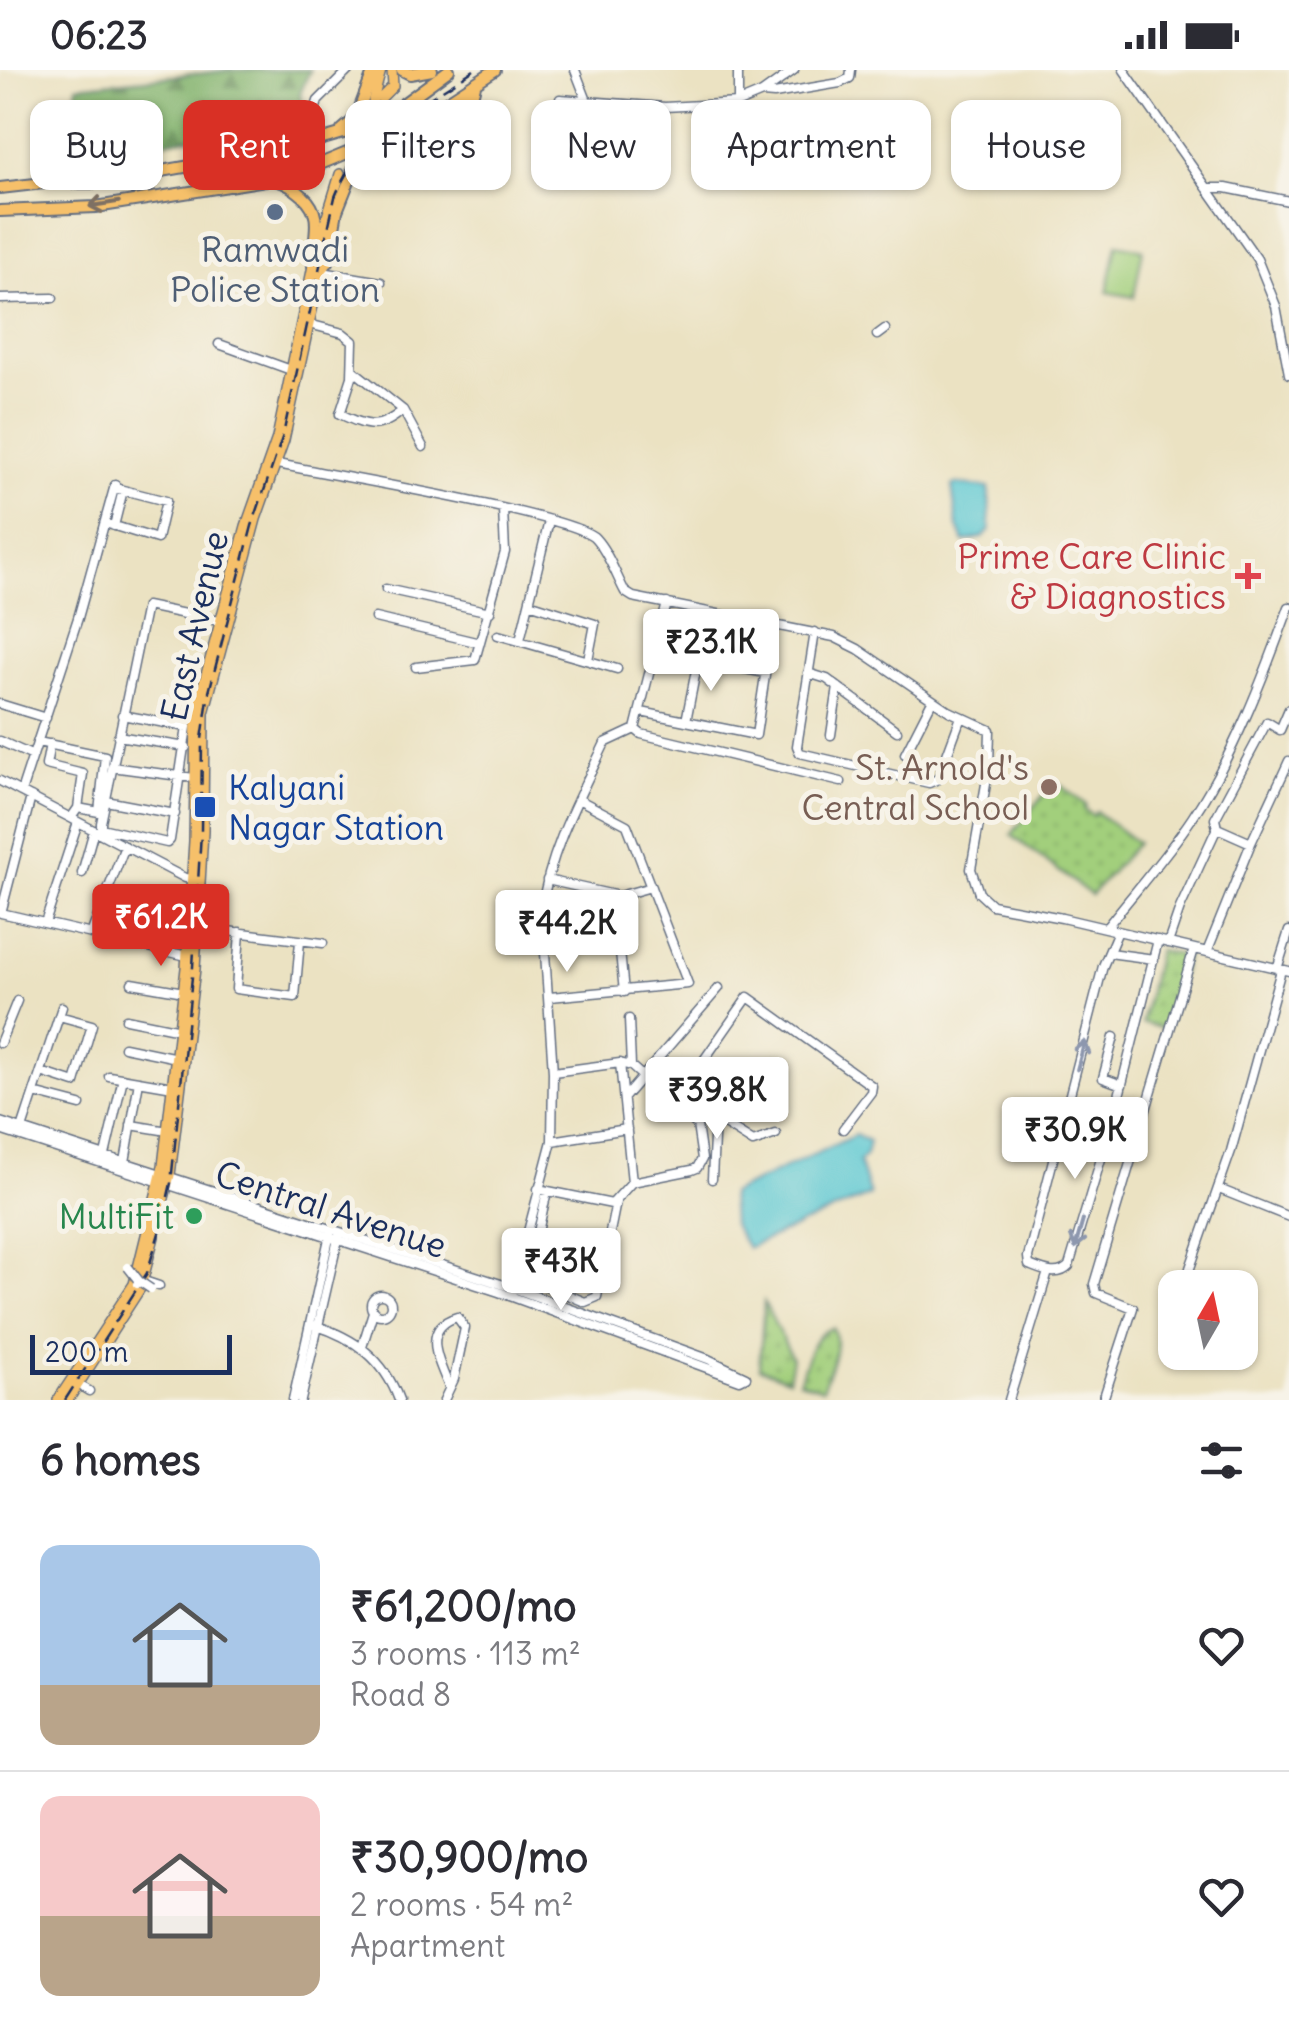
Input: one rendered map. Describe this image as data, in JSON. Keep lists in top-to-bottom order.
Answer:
{
  "streets": {
    "main road": ["East Avenue"],
    "street": ["Central Avenue"]
  },
  "crossings": [
    ["East Avenue", "Central Avenue"]
  ],
  "places": {
    "other": ["Ramwadi Police Station", "St. Arnold's Central School", "MultiFit"],
    "health": ["Prime Care Clinic & Diagnostics"],
    "transit": ["Kalyani Nagar Station"]
  },
  "scale_bar": "200 m",
  "north": "top",
  "page": {
    "status": "06:23",
    "chip": [
      "Buy",
      "Rent",
      "Filters",
      "New",
      "Apartment",
      "House"
    ],
    "price": [
      "₹23.1K",
      "₹61.2K",
      "₹44.2K",
      "₹39.8K",
      "₹30.9K",
      "₹43K"
    ],
    "scale": "200 m",
    "heading": "6 homes",
    "list": [
      {
        "name": "₹61,200/mo",
        "note": "3 rooms · 113 m² · Road 8"
      },
      {
        "name": "₹30,900/mo",
        "note": "2 rooms · 54 m² · Apartment"
      }
    ]
  }
}
